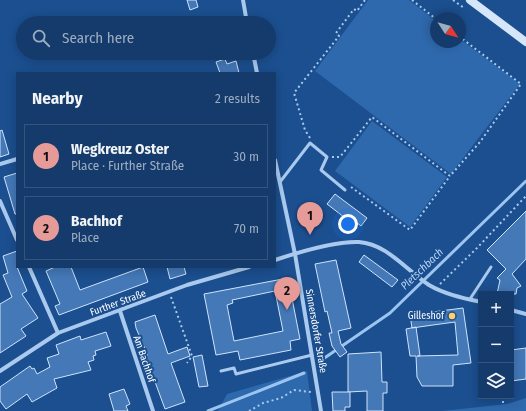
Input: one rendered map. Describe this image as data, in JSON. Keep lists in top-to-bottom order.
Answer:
{
  "streets": {
    "street": ["Further Straße", "Sinnersdorfer Straße", "Am Bachhof"]
  },
  "crossings": [
    ["Further Straße", "Am Bachhof"]
  ],
  "water": ["Pletschbach"],
  "places": ["Gilleshof"],
  "north": "bottom right",
  "page": {
    "search": "Search here",
    "heading": ["Nearby", "2 results"],
    "list": [
      {
        "mark": "1",
        "name": "Wegkreuz Oster",
        "note": "Place · Further Straße",
        "value": "30 m"
      },
      {
        "mark": "2",
        "name": "Bachhof",
        "note": "Place",
        "value": "70 m"
      }
    ],
    "pins": ["1", "2"],
    "map_buttons": ["+", "−"]
  }
}
